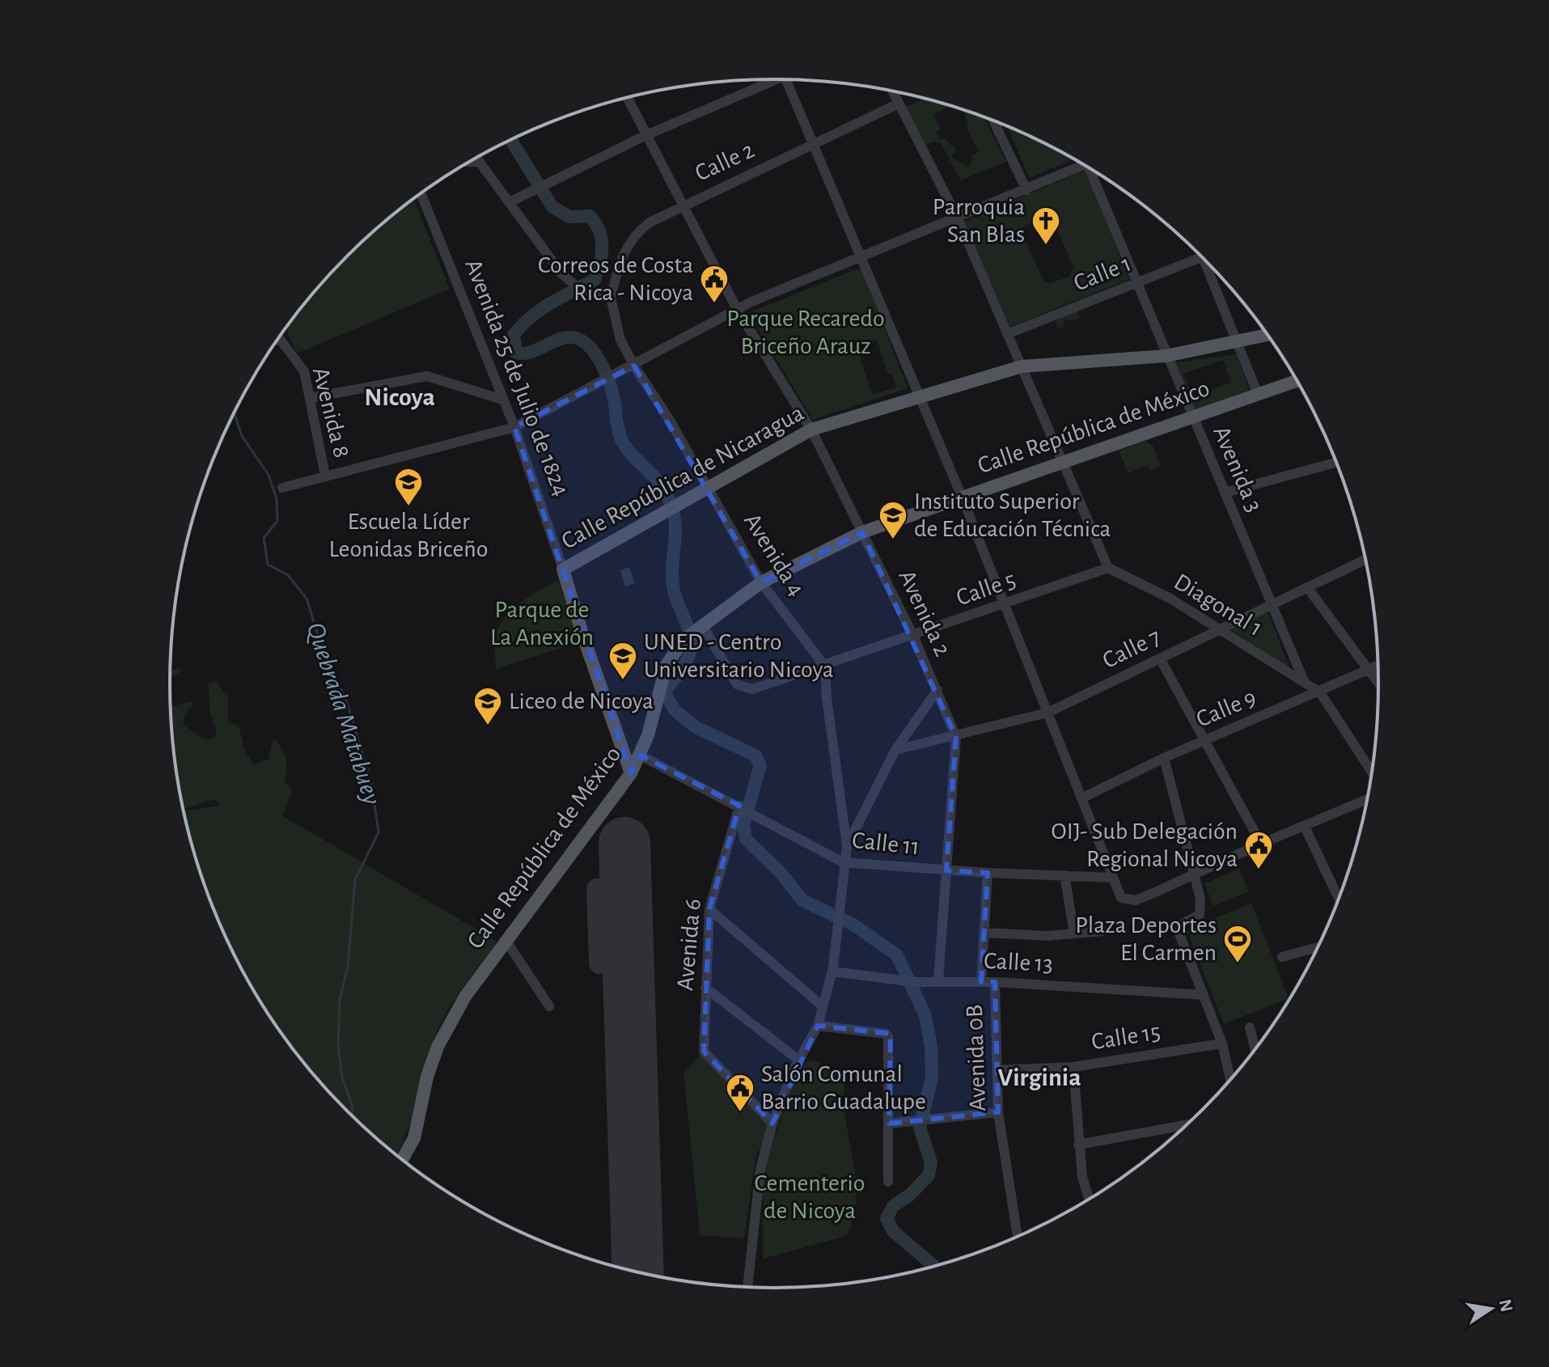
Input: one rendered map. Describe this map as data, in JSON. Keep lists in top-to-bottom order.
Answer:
{
  "streets": {
    "main road": ["Avenida 25 de Julio de 1824", "Calle República de México", "Calle República de Nicaragua"],
    "street": [
      "Calle 2",
      "Calle 1",
      "Avenida 8",
      "Avenida 3",
      "Avenida 4",
      "Calle 5",
      "Diagonal 1",
      "Avenida 2",
      "Calle 7",
      "Calle 9",
      "Calle 11",
      "Avenida 6",
      "Calle 13",
      "Calle 15",
      "Avenida 0B"
    ]
  },
  "crossings": [
    ["Calle 2", "Avenida 4"],
    ["Calle 2", "Avenida 2"],
    ["Calle 1", "Avenida 3"],
    ["Avenida 25 de Julio de 1824", "Calle República de México"],
    ["Avenida 25 de Julio de 1824", "Calle República de Nicaragua"],
    ["Calle República de México", "Avenida 3"],
    ["Calle República de México", "Avenida 4"],
    ["Calle República de México", "Calle 5"],
    ["Calle República de México", "Avenida 2"],
    ["Calle República de México", "Calle 11"],
    ["Avenida 3", "Calle República de Nicaragua"],
    ["Avenida 3", "Diagonal 1"],
    ["Avenida 3", "Calle 7"],
    ["Calle República de Nicaragua", "Avenida 4"],
    ["Calle República de Nicaragua", "Avenida 2"],
    ["Avenida 4", "Calle 5"],
    ["Calle 5", "Diagonal 1"],
    ["Calle 5", "Avenida 2"],
    ["Diagonal 1", "Calle 7"],
    ["Avenida 2", "Calle 7"],
    ["Avenida 2", "Calle 11"],
    ["Avenida 2", "Calle 13"],
    ["Calle 11", "Avenida 6"],
    ["Calle 11", "Avenida 0B"],
    ["Calle 13", "Avenida 0B"],
    ["Calle 15", "Avenida 0B"]
  ],
  "districts": ["Nicoya", "Virginia"],
  "water": ["Quebrada Matabuey"],
  "parks": ["Parque Recaredo Briceño Arauz", "Parque de La Anexión", "Cementerio de Nicoya"],
  "places": {
    "church": ["Parroquia San Blas"],
    "public building": ["Correos de Costa Rica - Nicoya", "OIJ- Sub Delegación Regional Nicoya", "Salón Comunal Barrio Guadalupe"],
    "school or university": [
      "Escuela Líder Leonidas Briceño",
      "Instituto Superior de Educación Técnica",
      "UNED - Centro Universitario Nicoya",
      "Liceo de Nicoya"
    ],
    "sports": ["Plaza Deportes El Carmen"]
  },
  "north": "right"
}
